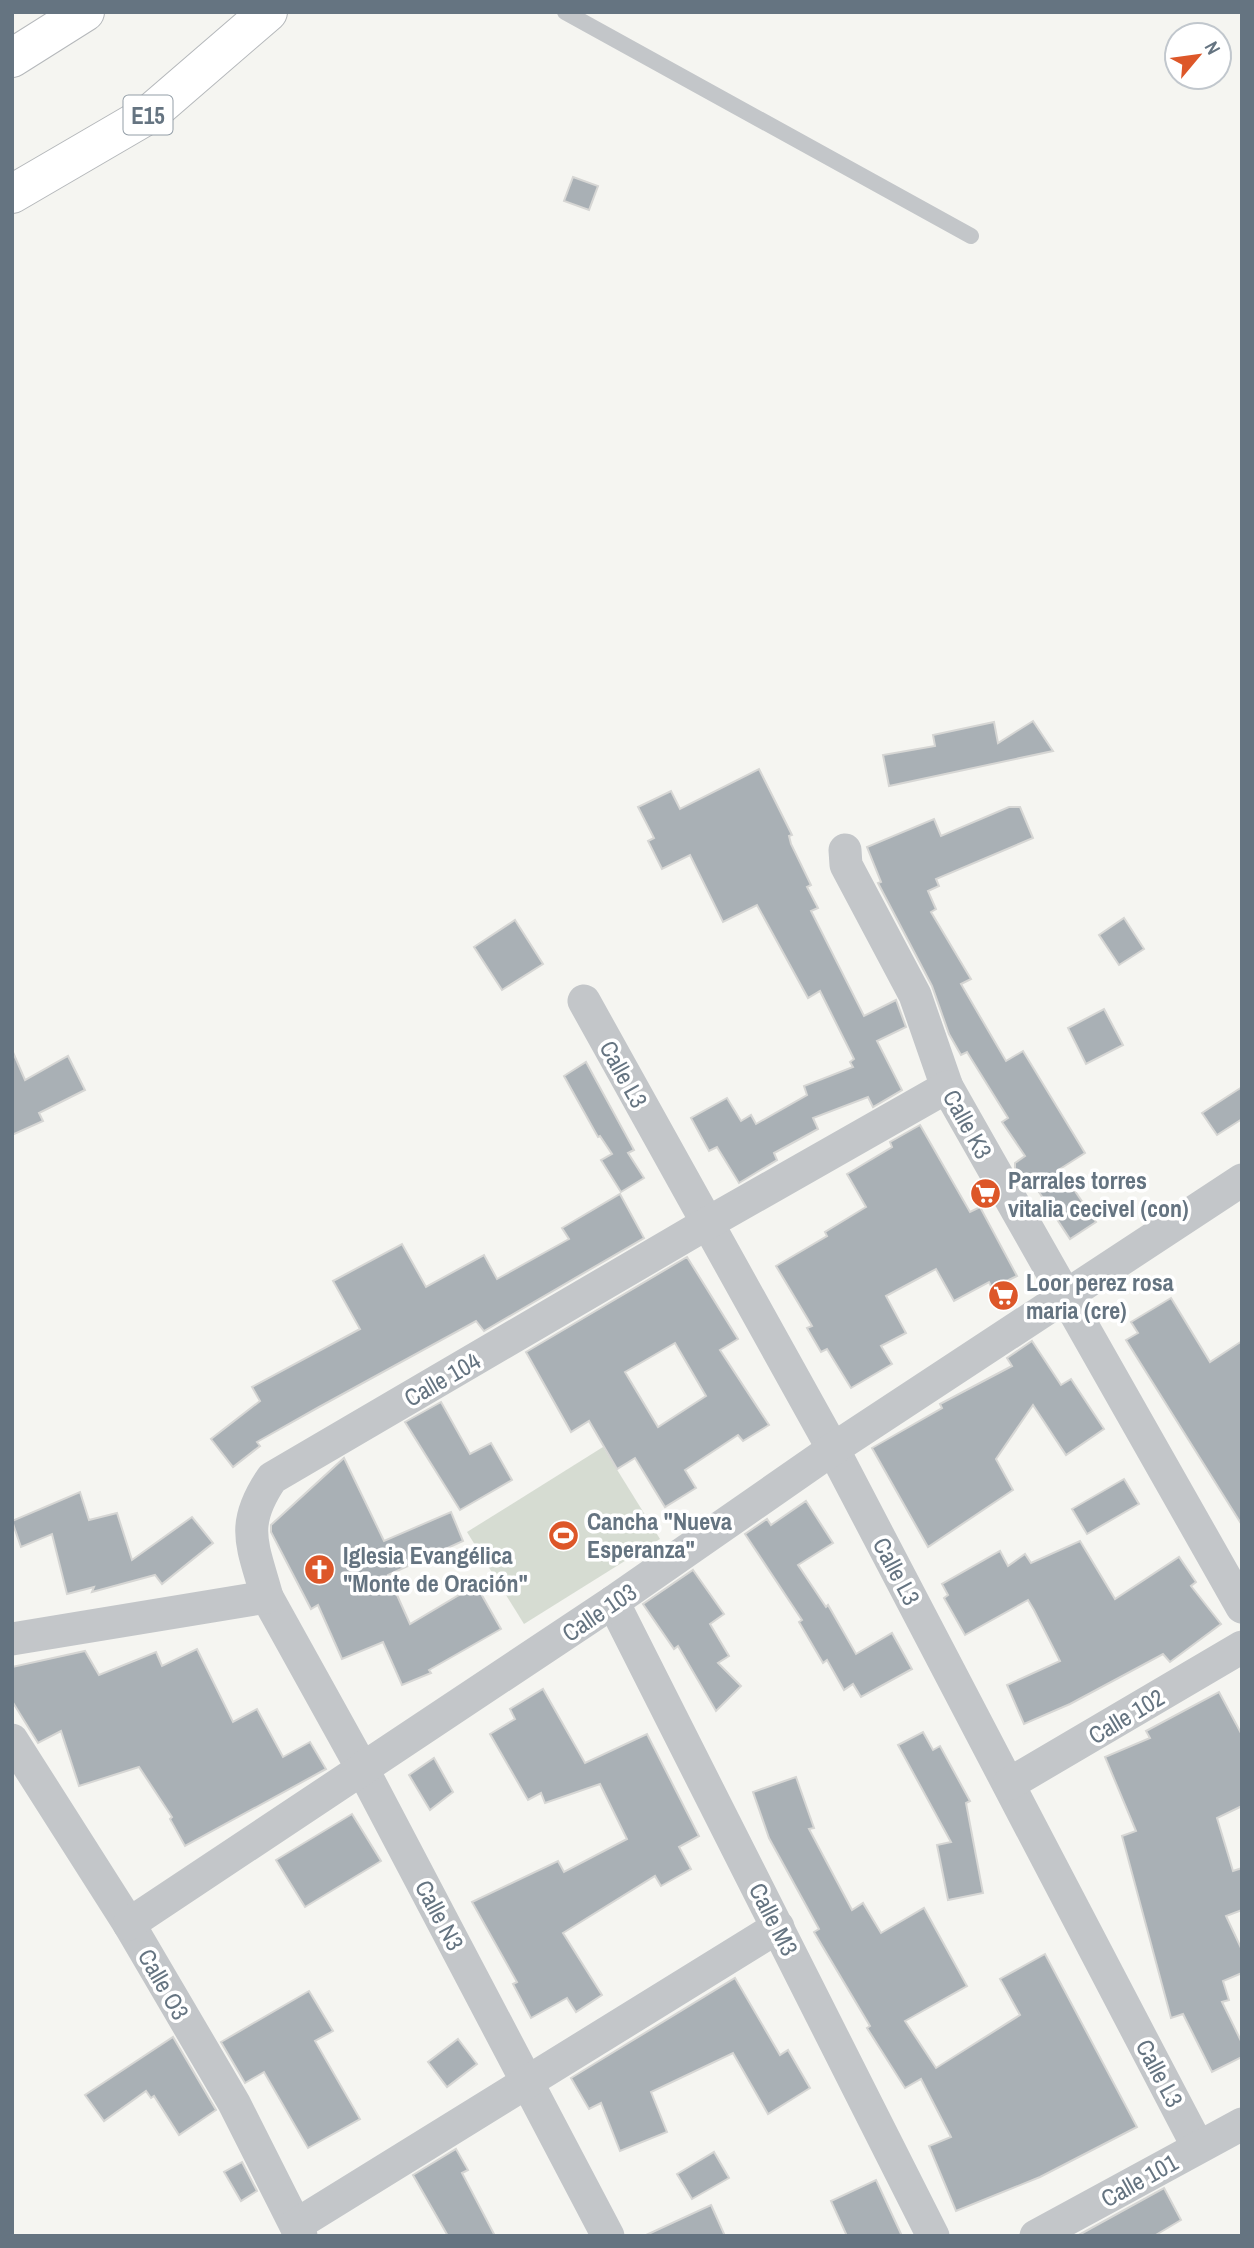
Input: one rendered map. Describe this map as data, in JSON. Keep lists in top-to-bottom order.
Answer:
{
  "streets": {
    "highway": ["E15"],
    "street": [
      "Calle L3",
      "Calle K3",
      "Calle 104",
      "Calle 103",
      "Calle 102",
      "Calle N3",
      "Calle M3",
      "Calle O3",
      "Calle 101"
    ]
  },
  "crossings": [
    ["Calle L3", "Calle 104"],
    ["Calle L3", "Calle 103"],
    ["Calle L3", "Calle 102"],
    ["Calle L3", "Calle 101"],
    ["Calle K3", "Calle 104"],
    ["Calle K3", "Calle 103"],
    ["Calle 104", "Calle N3"],
    ["Calle 103", "Calle N3"],
    ["Calle 103", "Calle M3"],
    ["Calle 103", "Calle O3"]
  ],
  "places": {
    "supermarket": ["Parrales torres vitalia cecivel (con)", "Loor perez rosa maria (cre)"],
    "sports": ["Cancha \"Nueva Esperanza\""],
    "church": ["Iglesia Evangélica \"Monte de Oración\""]
  },
  "north": "top right"
}
